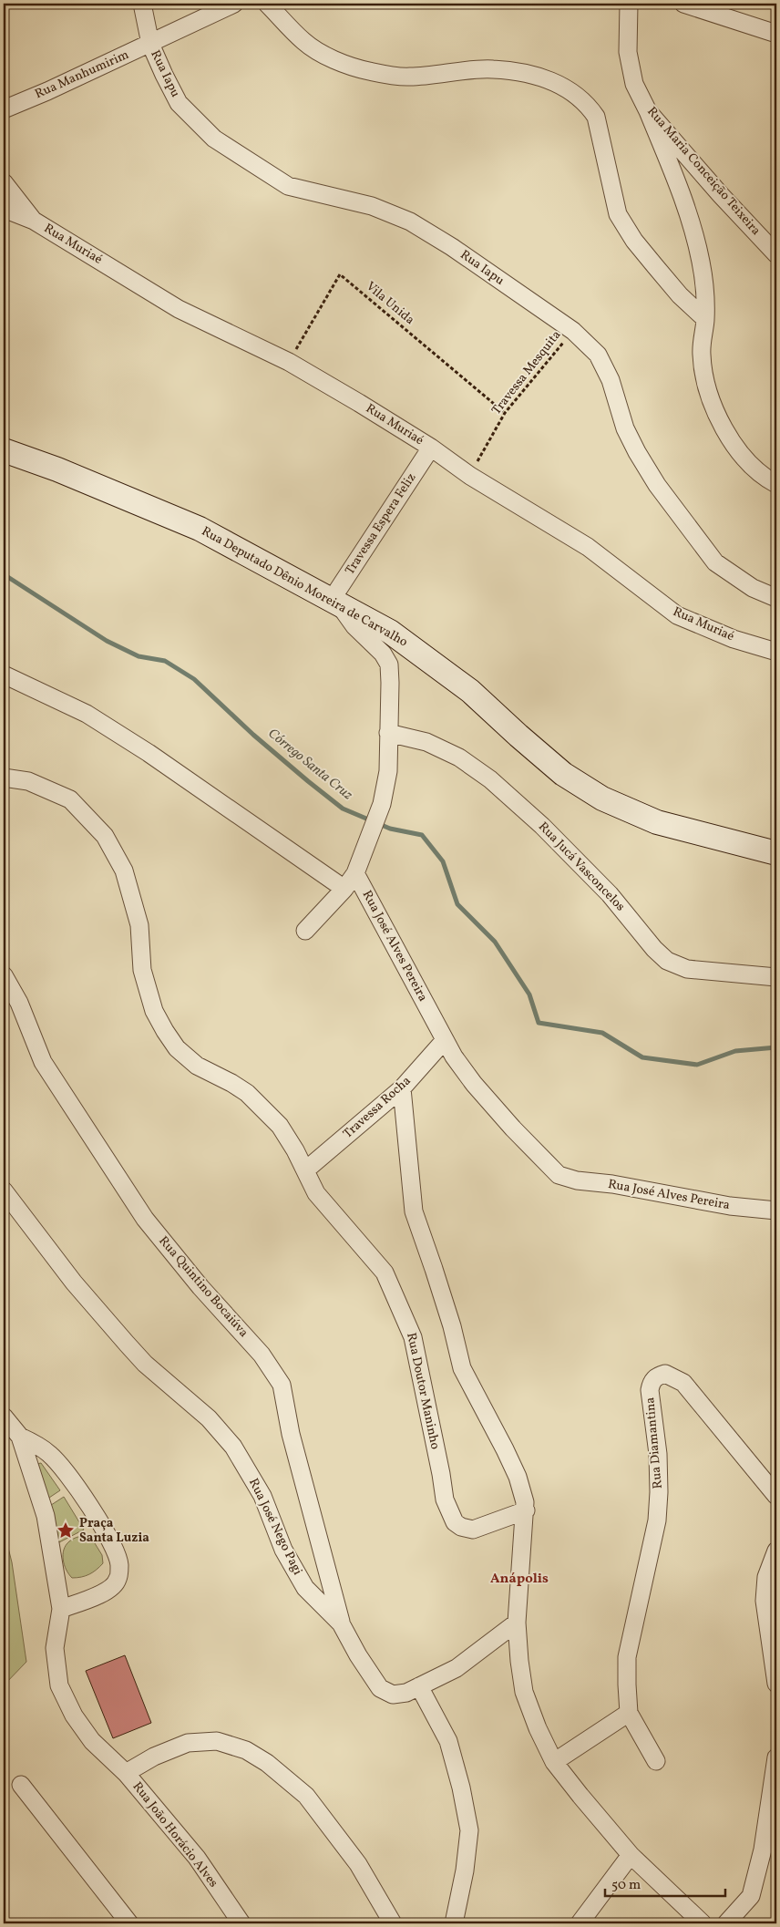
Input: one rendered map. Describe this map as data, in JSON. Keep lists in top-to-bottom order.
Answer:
{
  "streets": {
    "street": [
      "Rua Iapu",
      "Rua Manhumirim",
      "Rua Maria Conceição Teixeira",
      "Rua Muriaé",
      "Travessa Espera Feliz",
      "Rua Deputado Dênio Moreira de Carvalho",
      "Rua Jucá Vasconcelos",
      "Rua José Alves Pereira",
      "Travessa Rocha",
      "Rua Quintino Bocaiúva",
      "Rua Doutor Maninho",
      "Rua Diamantina",
      "Rua José Nego Pagi",
      "Rua João Horácio Alves"
    ],
    "path": ["Vila Unida", "Travessa Mesquita"]
  },
  "crossings": [
    ["Rua Iapu", "Rua Manhumirim"],
    ["Rua Iapu", "Travessa Mesquita"],
    ["Rua Muriaé", "Vila Unida"],
    ["Rua Muriaé", "Travessa Mesquita"],
    ["Rua Muriaé", "Travessa Espera Feliz"],
    ["Vila Unida", "Travessa Mesquita"],
    ["Travessa Espera Feliz", "Rua Deputado Dênio Moreira de Carvalho"],
    ["Rua José Alves Pereira", "Travessa Rocha"],
    ["Travessa Rocha", "Rua Doutor Maninho"],
    ["Rua Quintino Bocaiúva", "Rua José Nego Pagi"]
  ],
  "districts": ["Anápolis"],
  "water": ["Córrego Santa Cruz"],
  "places": {
    "place": ["Praça Santa Luzia"]
  },
  "scale_bar": "50 m"
}
